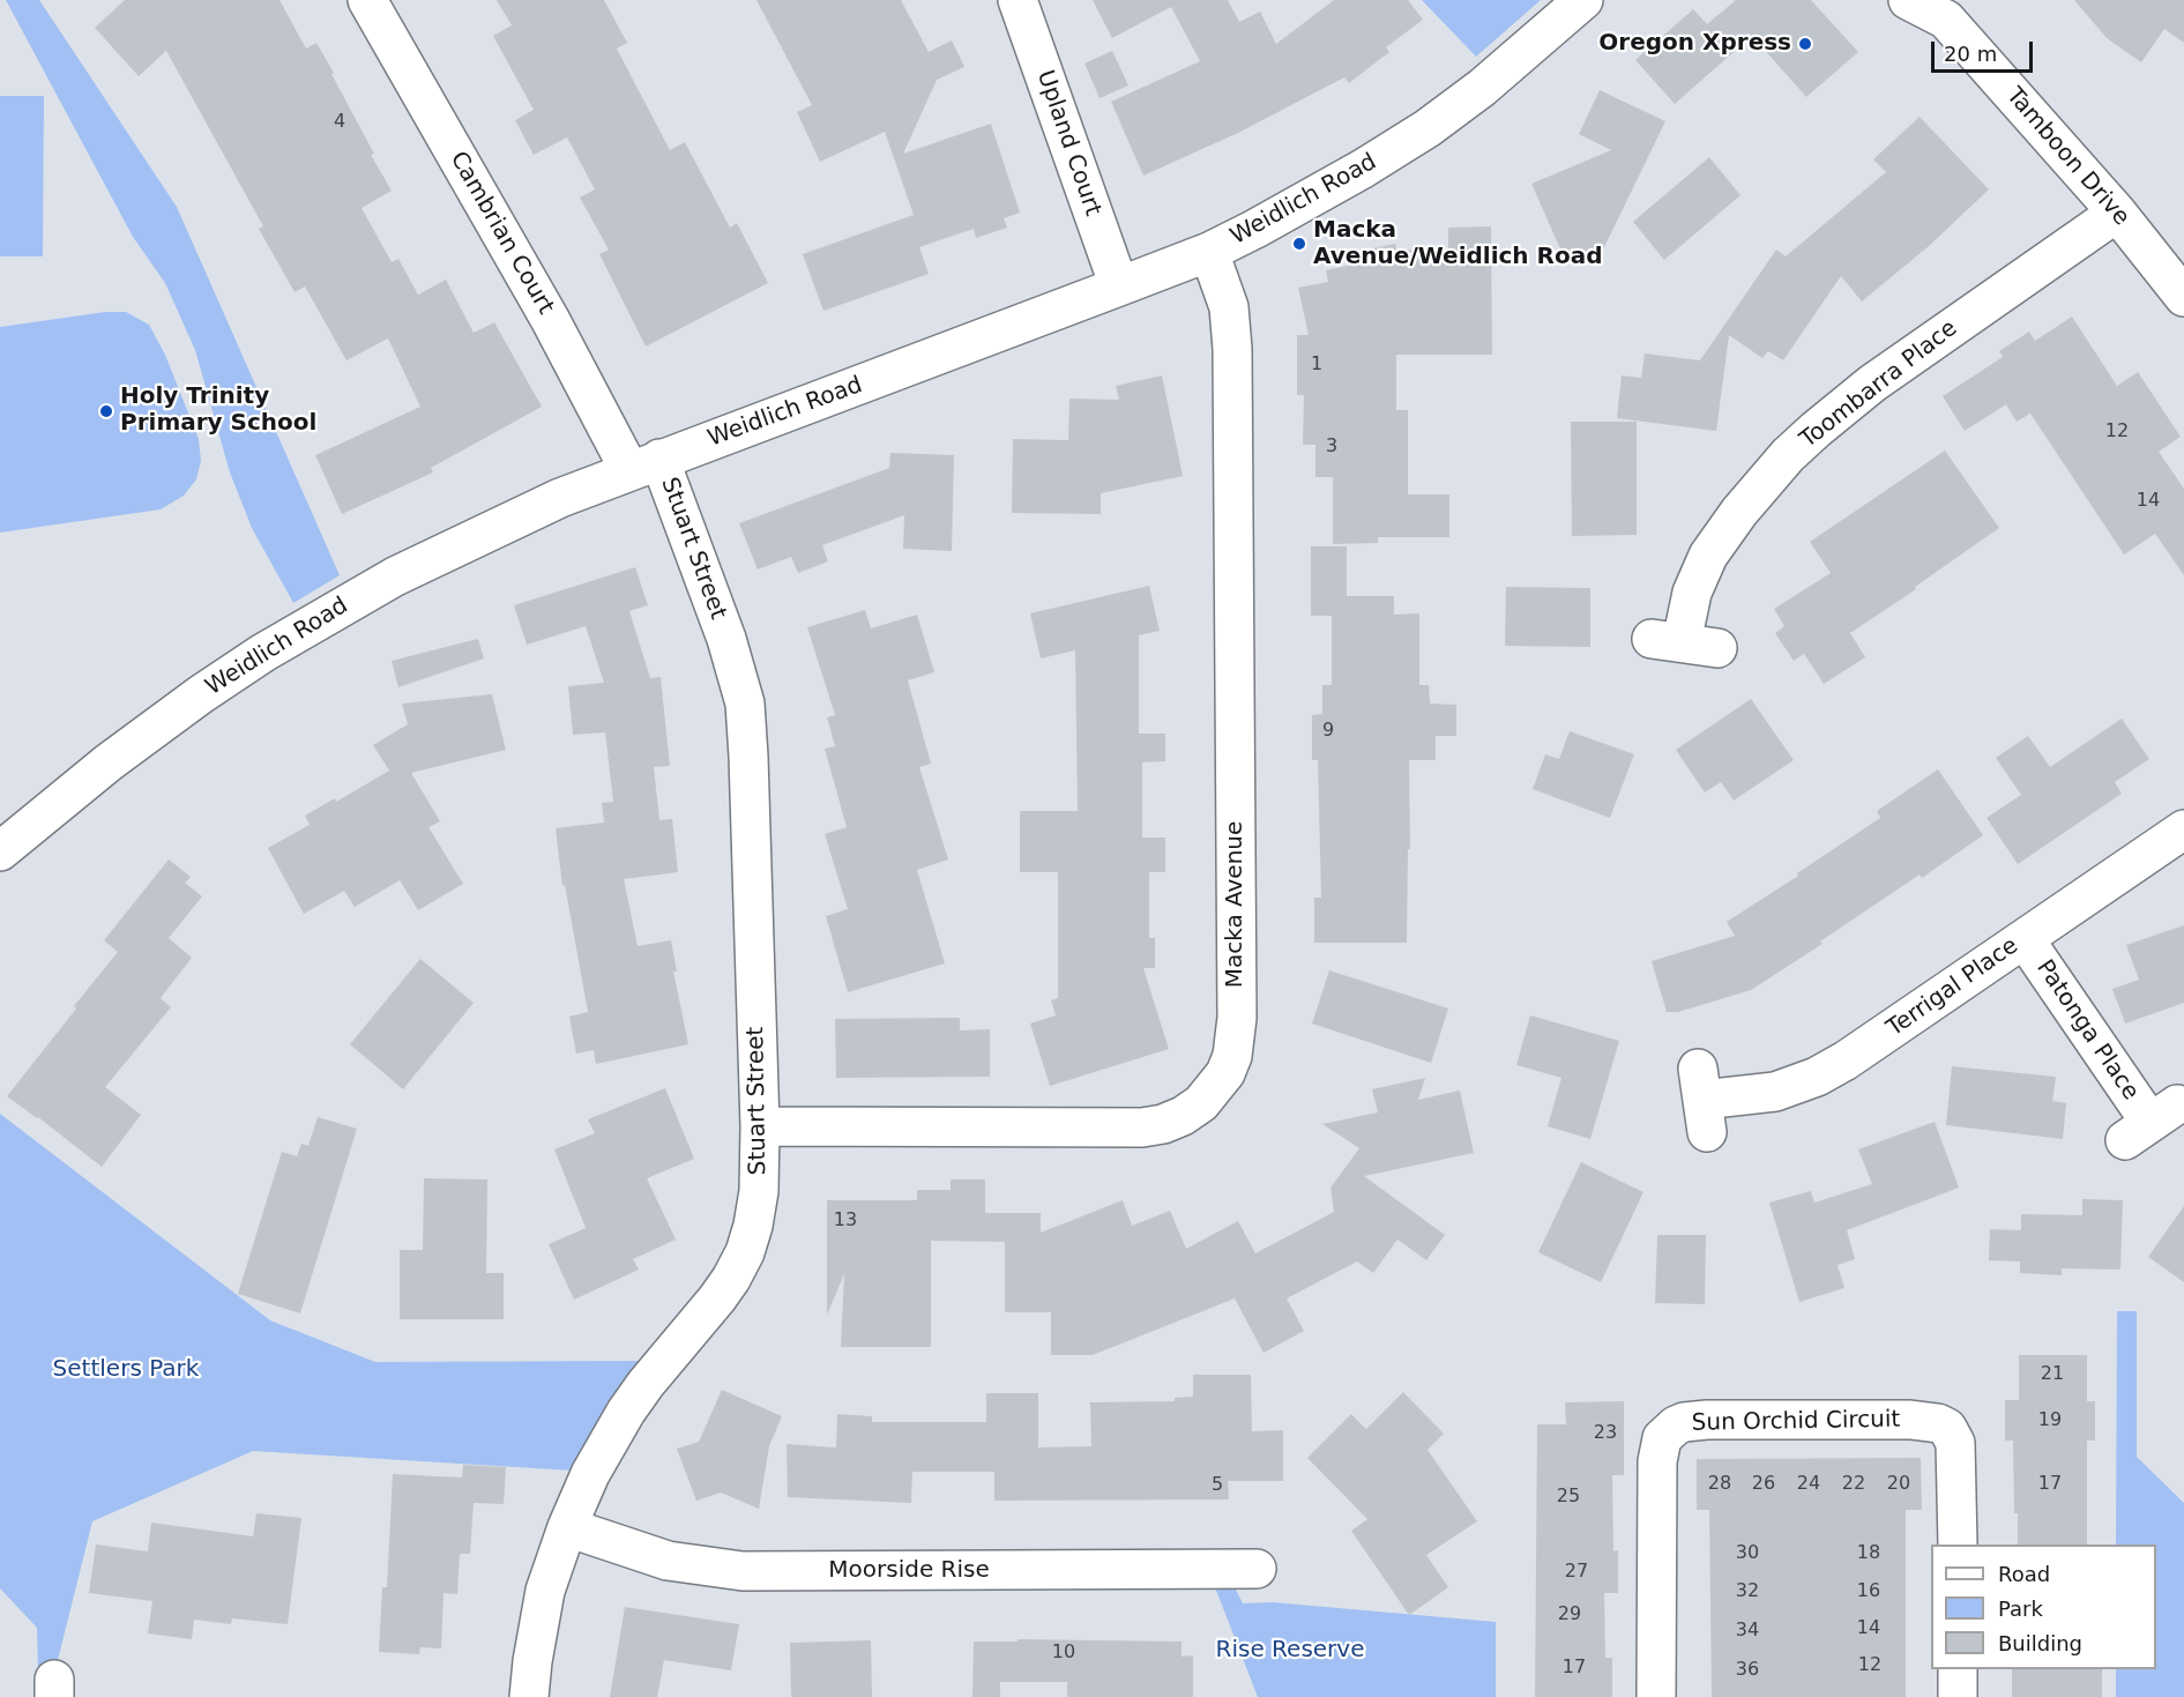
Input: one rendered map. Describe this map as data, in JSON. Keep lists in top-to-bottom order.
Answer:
{
  "streets": {
    "street": [
      "Upland Court",
      "Tamboon Drive",
      "Weidlich Road",
      "Cambrian Court",
      "Toombarra Place",
      "Stuart Street",
      "Macka Avenue",
      "Terrigal Place",
      "Patonga Place",
      "Sun Orchid Circuit",
      "Moorside Rise"
    ]
  },
  "crossings": [
    ["Upland Court", "Weidlich Road"],
    ["Tamboon Drive", "Toombarra Place"],
    ["Weidlich Road", "Cambrian Court"],
    ["Weidlich Road", "Stuart Street"],
    ["Weidlich Road", "Macka Avenue"],
    ["Cambrian Court", "Stuart Street"],
    ["Stuart Street", "Macka Avenue"],
    ["Stuart Street", "Moorside Rise"],
    ["Terrigal Place", "Patonga Place"]
  ],
  "parks": ["Settlers Park", "Rise Reserve"],
  "places": ["Oregon Xpress", "Macka Avenue/Weidlich Road", "Holy Trinity Primary School"],
  "house_numbers": [
    "4",
    "1",
    "12",
    "3",
    "14",
    "9",
    "13",
    "21",
    "19",
    "23",
    "28",
    "26",
    "24",
    "22",
    "20",
    "17",
    "5",
    "25",
    "30",
    "18",
    "27",
    "32",
    "16",
    "29",
    "14",
    "34",
    "10",
    "12",
    "17",
    "36"
  ],
  "legend": ["Road", "Park", "Building"],
  "scale_bar": "20 m"
}
